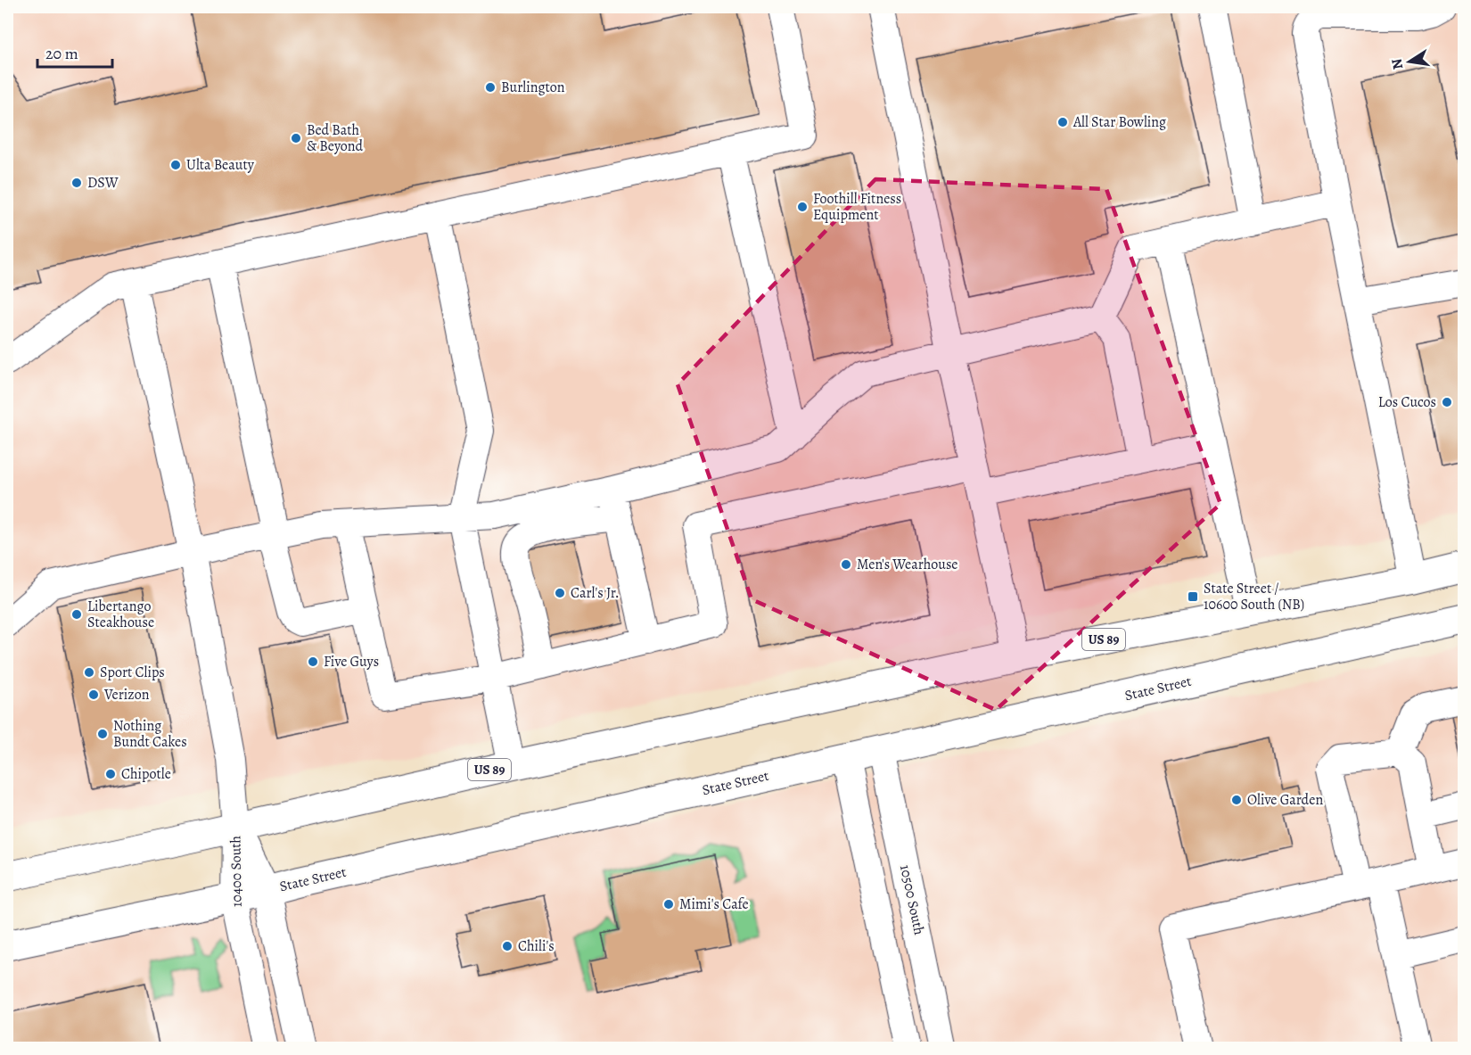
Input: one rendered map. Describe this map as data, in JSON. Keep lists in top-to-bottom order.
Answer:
{
  "streets": {
    "main road": ["US 89", "State Street"],
    "street": ["10400 South", "10500 South"]
  },
  "crossings": [
    ["US 89", "10400 South"],
    ["State Street", "10400 South"],
    ["State Street", "10500 South"]
  ],
  "places": {
    "other": [
      "Burlington",
      "All Star Bowling",
      "Bed Bath & Beyond",
      "Ulta Beauty",
      "DSW",
      "Foothill Fitness Equipment",
      "Los Cucos",
      "Men's Wearhouse",
      "Carl's Jr.",
      "Libertango Steakhouse",
      "Five Guys",
      "Sport Clips",
      "Verizon",
      "Nothing Bundt Cakes",
      "Chipotle",
      "Olive Garden",
      "Mimi's Cafe",
      "Chili's"
    ],
    "transit": ["State Street / 10600 South (NB)"]
  },
  "scale_bar": "20 m",
  "north": "left"
}
